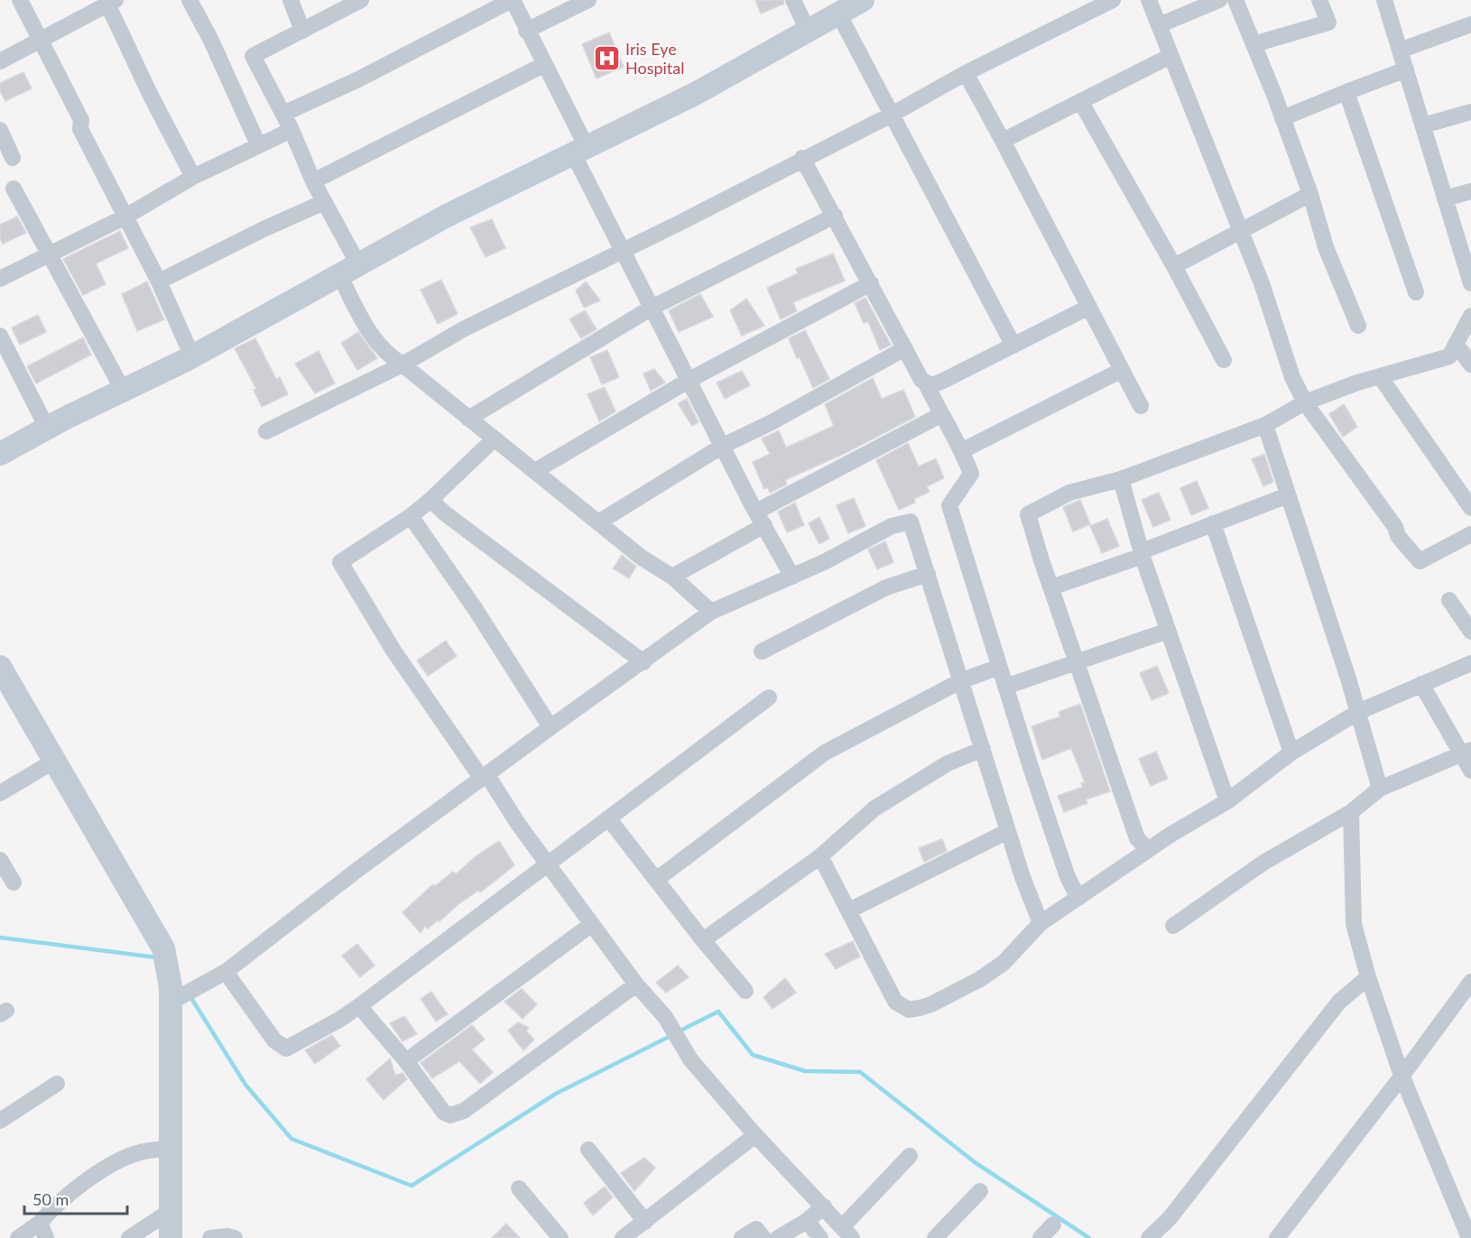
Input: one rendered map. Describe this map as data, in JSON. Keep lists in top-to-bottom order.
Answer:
{
  "places": {
    "hospital": ["Iris Eye Hospital"]
  },
  "scale_bar": "50 m"
}
